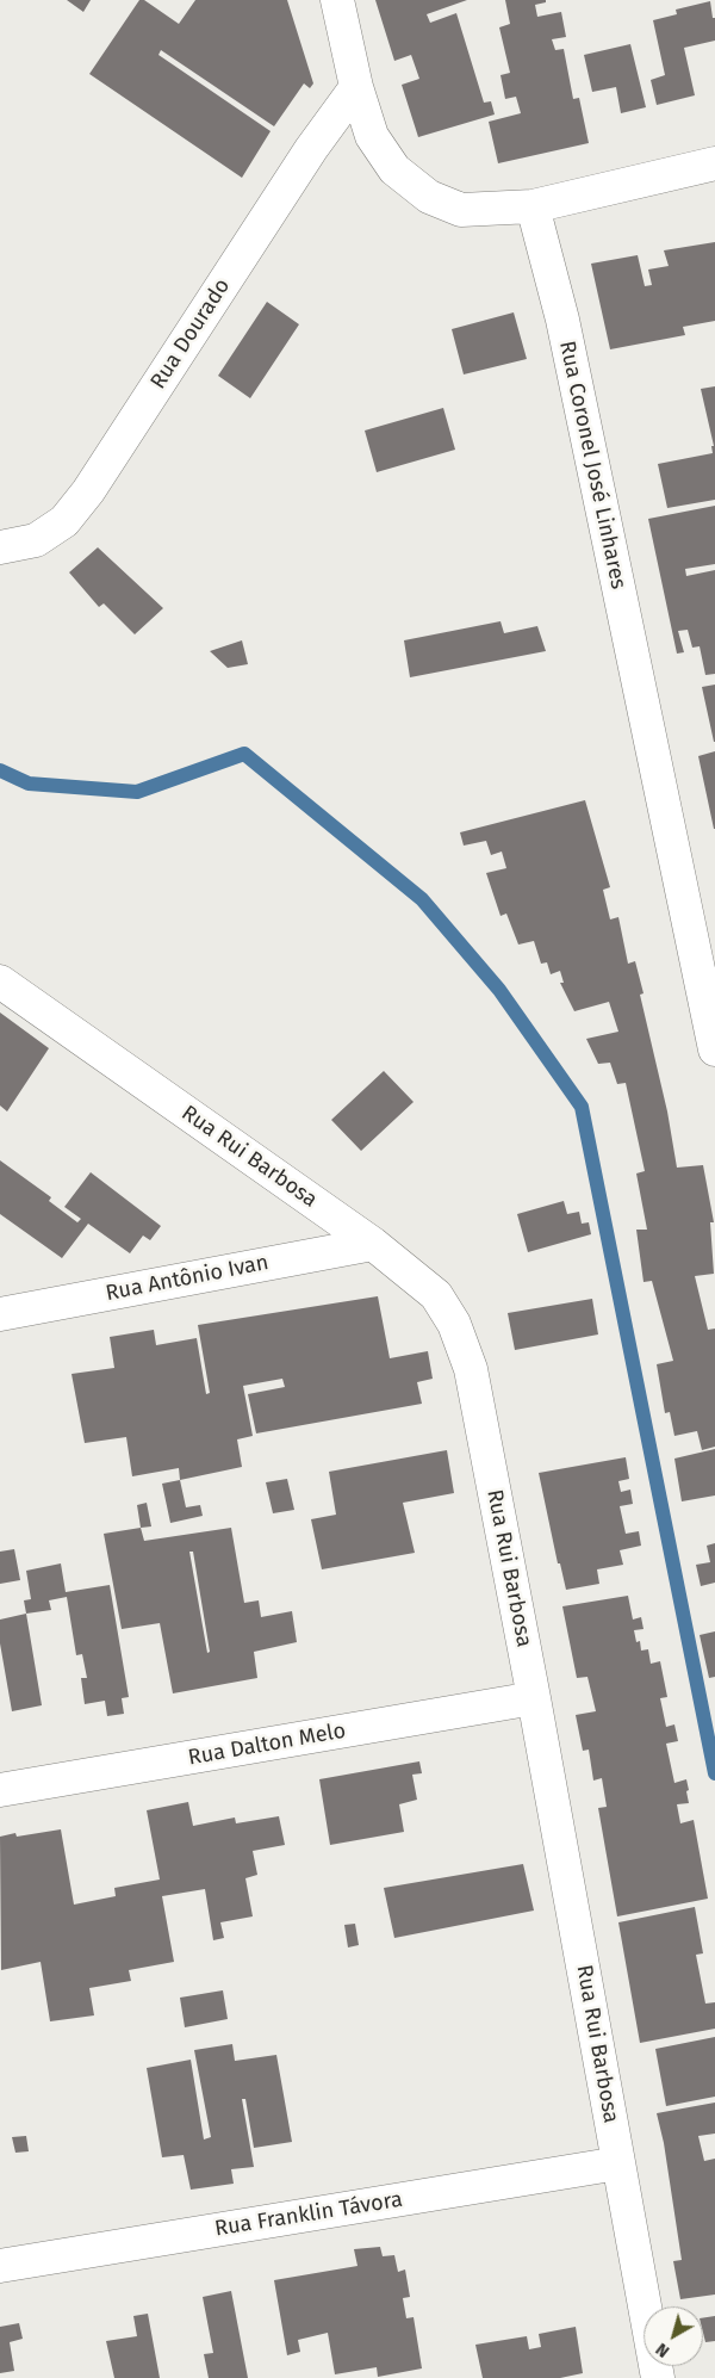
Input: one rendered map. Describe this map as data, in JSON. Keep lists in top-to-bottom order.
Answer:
{
  "streets": {
    "street": [
      "Rua Dourado",
      "Rua Coronel José Linhares",
      "Rua Rui Barbosa",
      "Rua Antônio Ivan",
      "Rua Dalton Melo",
      "Rua Franklin Távora"
    ]
  },
  "crossings": [
    ["Rua Rui Barbosa", "Rua Antônio Ivan"],
    ["Rua Rui Barbosa", "Rua Dalton Melo"],
    ["Rua Rui Barbosa", "Rua Franklin Távora"]
  ],
  "north": "bottom left"
}
